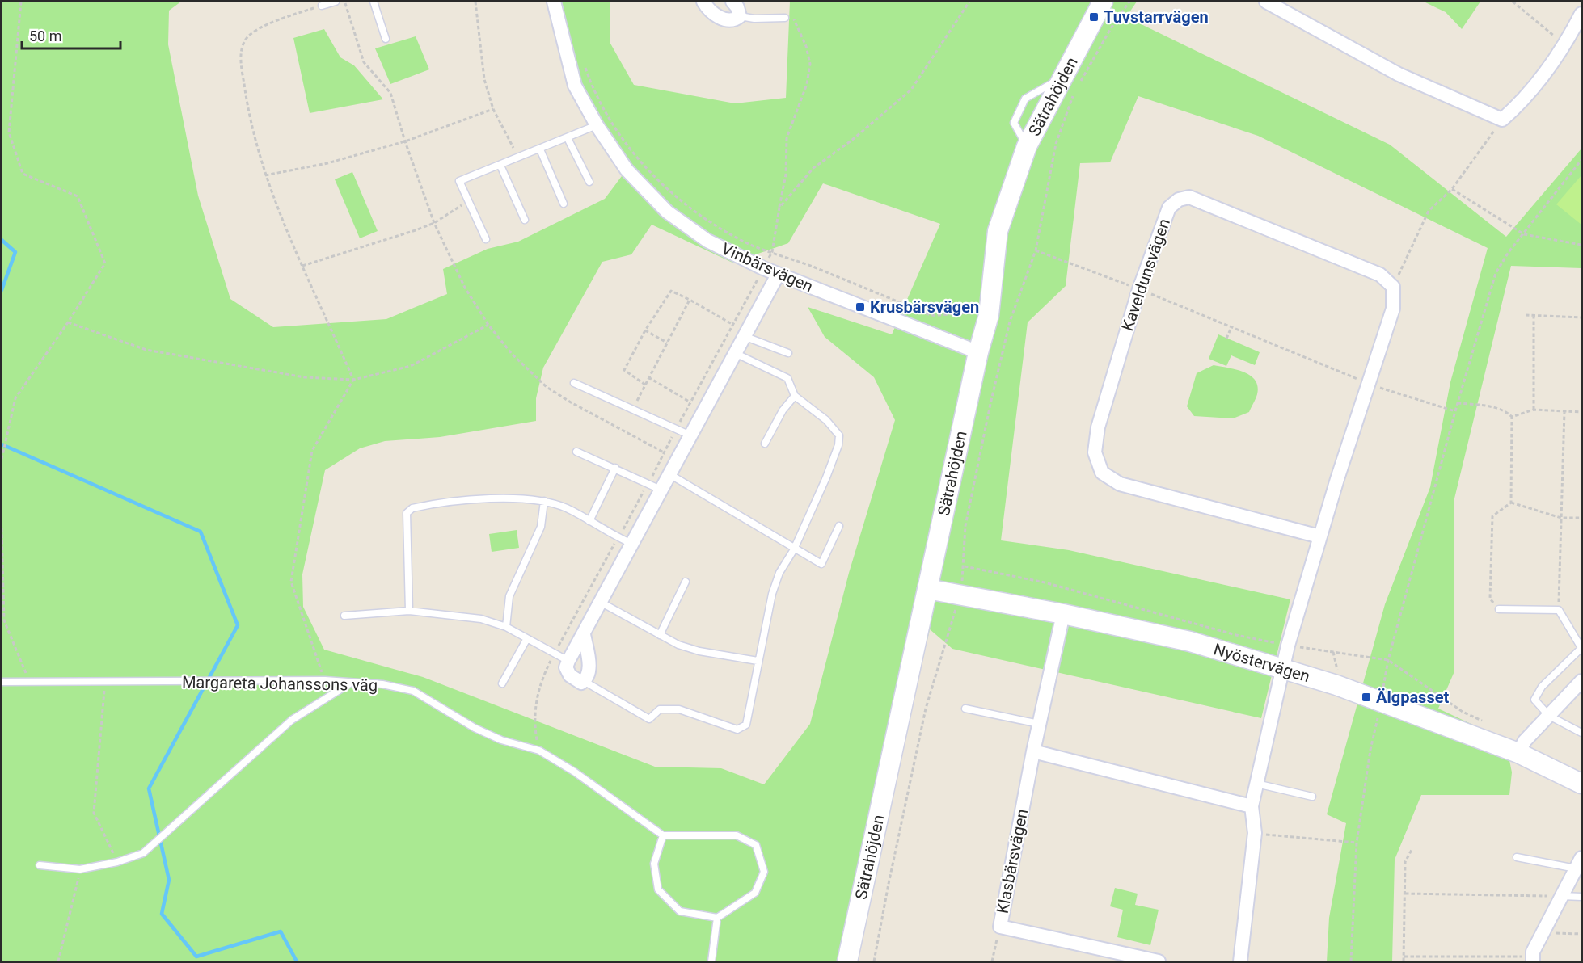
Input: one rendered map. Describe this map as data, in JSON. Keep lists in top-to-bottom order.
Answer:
{
  "streets": {
    "street": [
      "Sätrahöjden",
      "Vinbärsvägen",
      "Kaveldunsvägen",
      "Nyöstervägen",
      "Klasbärsvägen"
    ],
    "lane": ["Margareta Johanssons väg"]
  },
  "crossings": [
    ["Sätrahöjden", "Vinbärsvägen"],
    ["Sätrahöjden", "Nyöstervägen"],
    ["Nyöstervägen", "Klasbärsvägen"]
  ],
  "places": {
    "transit": ["Tuvstarrvägen", "Krusbärsvägen", "Älgpasset"]
  },
  "scale_bar": "50 m"
}
